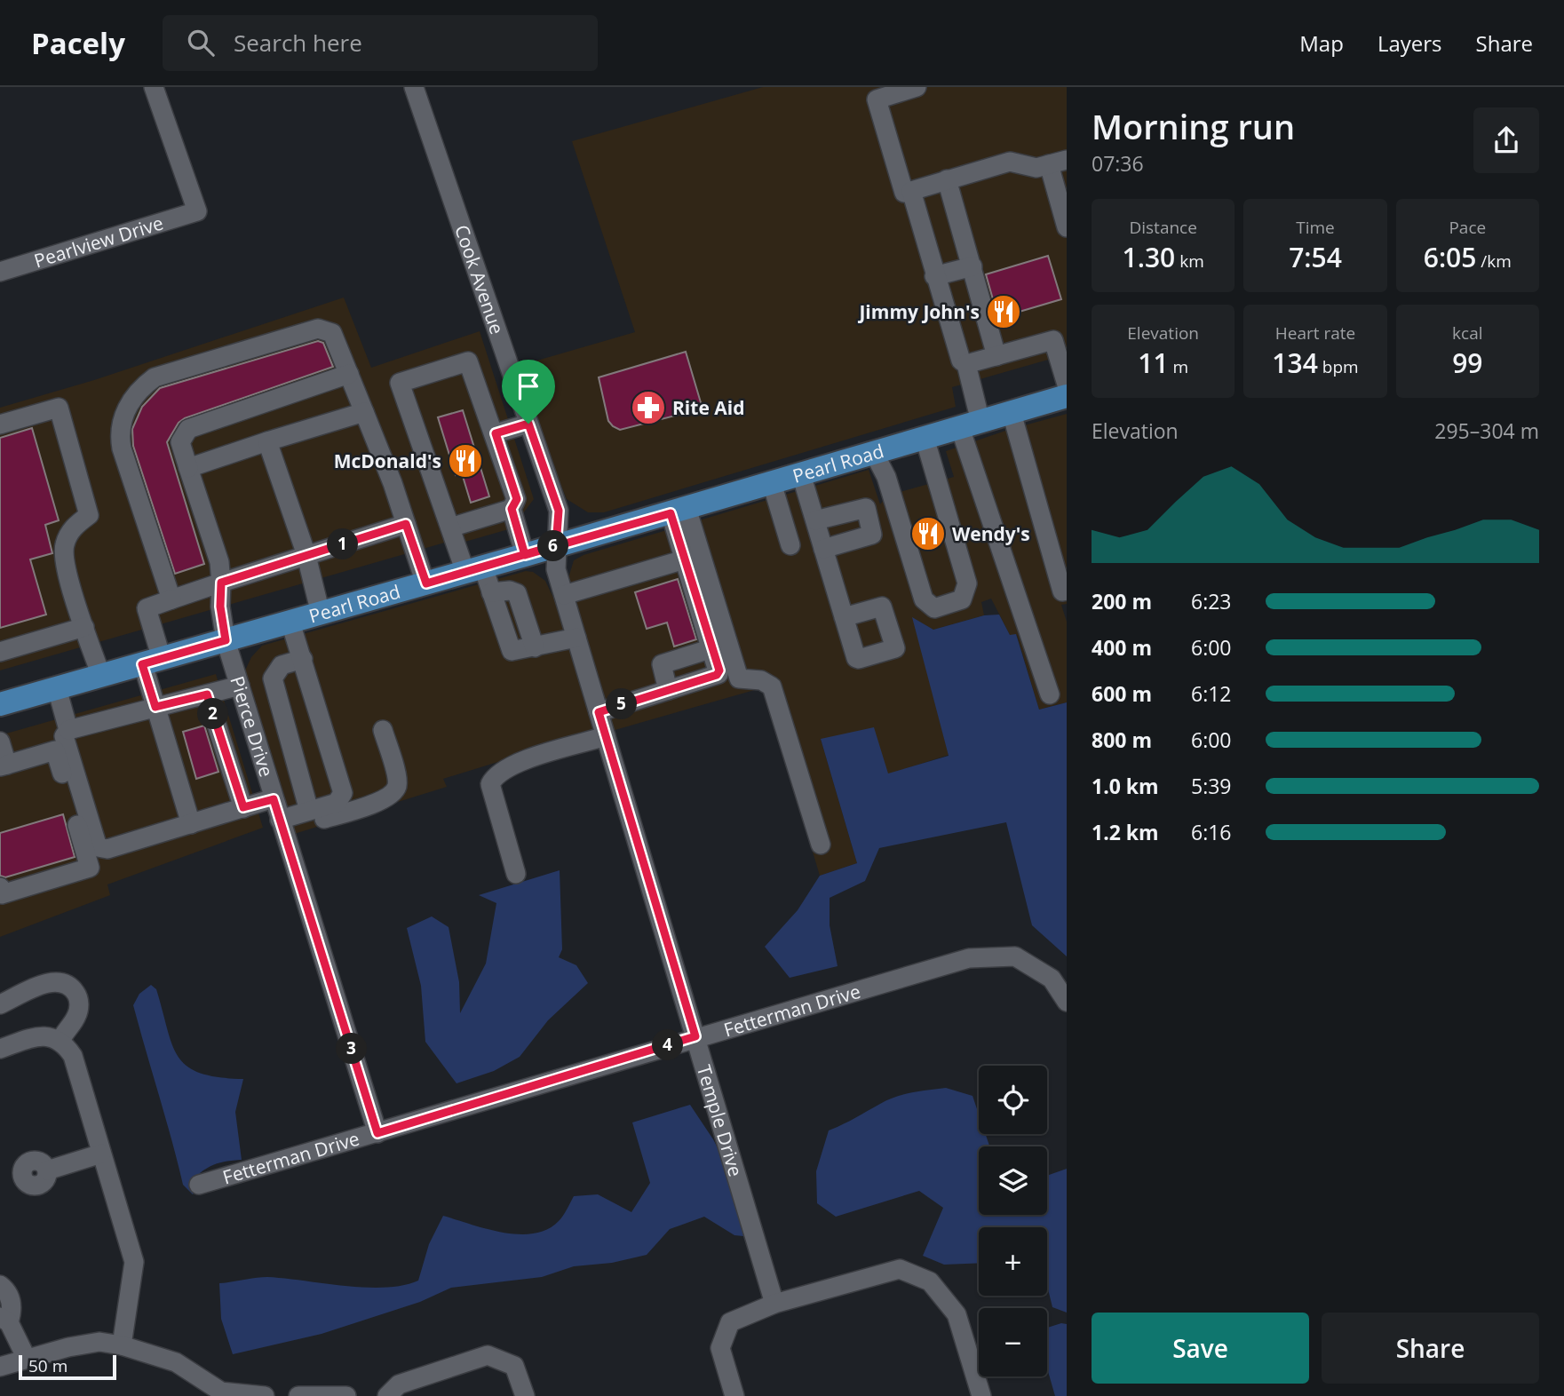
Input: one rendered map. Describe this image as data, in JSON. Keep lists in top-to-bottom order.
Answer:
{
  "streets": {
    "main road": ["Pearl Road"],
    "street": [
      "Pearlview Drive",
      "Cook Avenue",
      "Pierce Drive",
      "Fetterman Drive",
      "Temple Drive"
    ]
  },
  "crossings": [
    ["Cook Avenue", "Pearl Road"],
    ["Cook Avenue", "Temple Drive"],
    ["Pearl Road", "Pierce Drive"],
    ["Pearl Road", "Temple Drive"],
    ["Pierce Drive", "Fetterman Drive"],
    ["Fetterman Drive", "Temple Drive"]
  ],
  "places": {
    "restaurant": ["Jimmy John's", "McDonald's", "Wendy's"],
    "pharmacy": ["Rite Aid"]
  },
  "scale_bar": "50 m",
  "page": {
    "header": "Pacely",
    "search": "Search here",
    "nav": ["Map", "Layers", "Share"],
    "heading": ["Morning run", "07:36"],
    "stats": [
      ["Distance", "1.30 km"],
      ["Time", "7:54"],
      ["Pace", "6:05 /km"],
      ["Elevation", "11 m"],
      ["Heart rate", "134 bpm"],
      ["kcal", "99"]
    ],
    "chart": ["Elevation", "295–304 m"],
    "pins": [
      "1",
      "6",
      "5",
      "2",
      "4",
      "3"
    ],
    "list": [
      {
        "name": "200 m",
        "note": "6:23"
      },
      {
        "name": "400 m",
        "note": "6:00"
      },
      {
        "name": "600 m",
        "note": "6:12"
      },
      {
        "name": "800 m",
        "note": "6:00"
      },
      {
        "name": "1.0 km",
        "note": "5:39"
      },
      {
        "name": "1.2 km",
        "note": "6:16"
      }
    ],
    "map_buttons": ["+", "−"],
    "buttons": ["Save", "Share"],
    "scale": "50 m"
  }
}
